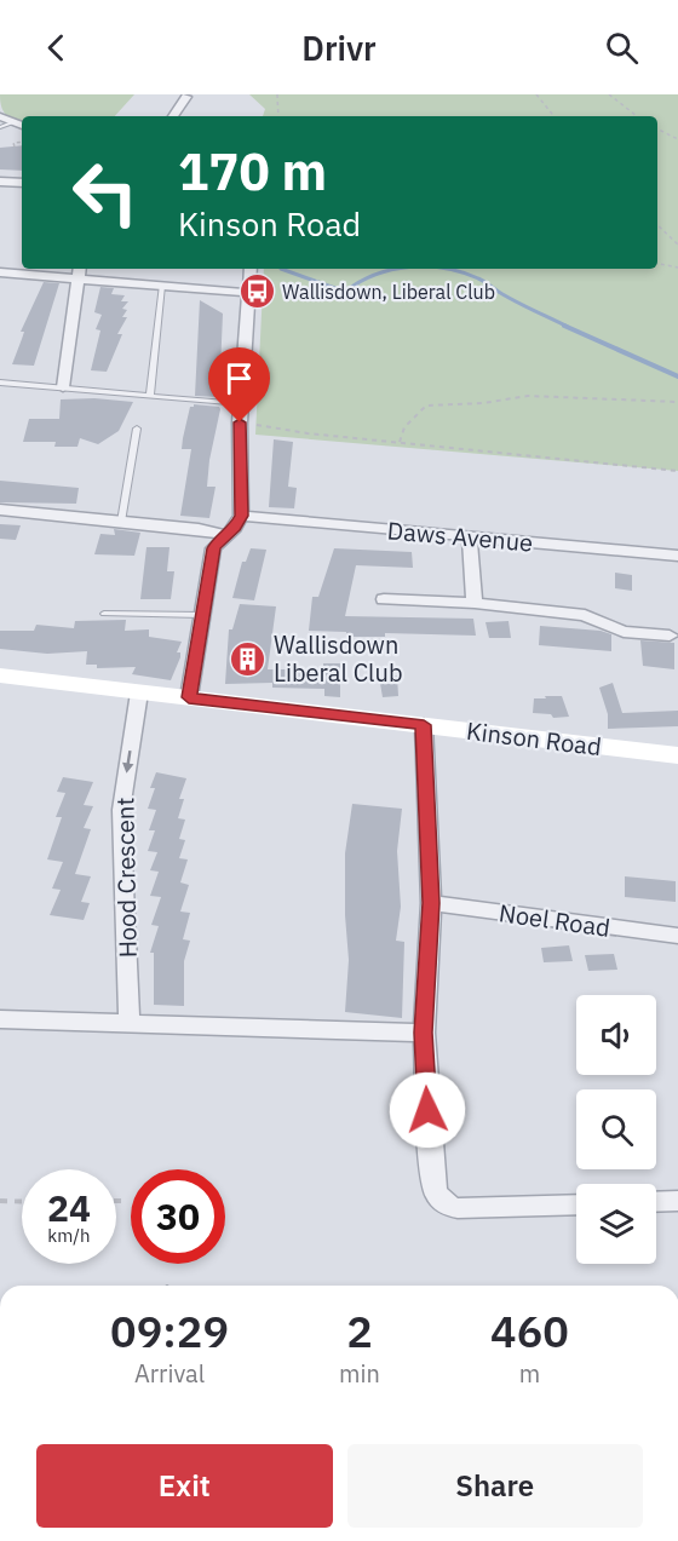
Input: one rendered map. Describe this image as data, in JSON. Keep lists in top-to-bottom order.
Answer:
{
  "streets": {
    "street": [
      "Daws Avenue",
      "Kinson Road",
      "Hood Crescent",
      "Noel Road"
    ]
  },
  "crossings": [
    ["Kinson Road", "Hood Crescent"]
  ],
  "one_way": ["Hood Crescent"],
  "places": {
    "bus stop": ["Wallisdown, Liberal Club"],
    "building": ["Wallisdown Liberal Club"]
  },
  "page": {
    "header": "Drivr",
    "turn": ["170 m", "Kinson Road"],
    "speed": "24 km/h",
    "limit": "30",
    "eta": [
      "09:29",
      "Arrival",
      "2",
      "min",
      "460",
      "m"
    ],
    "buttons": ["Exit", "Share"]
  }
}
